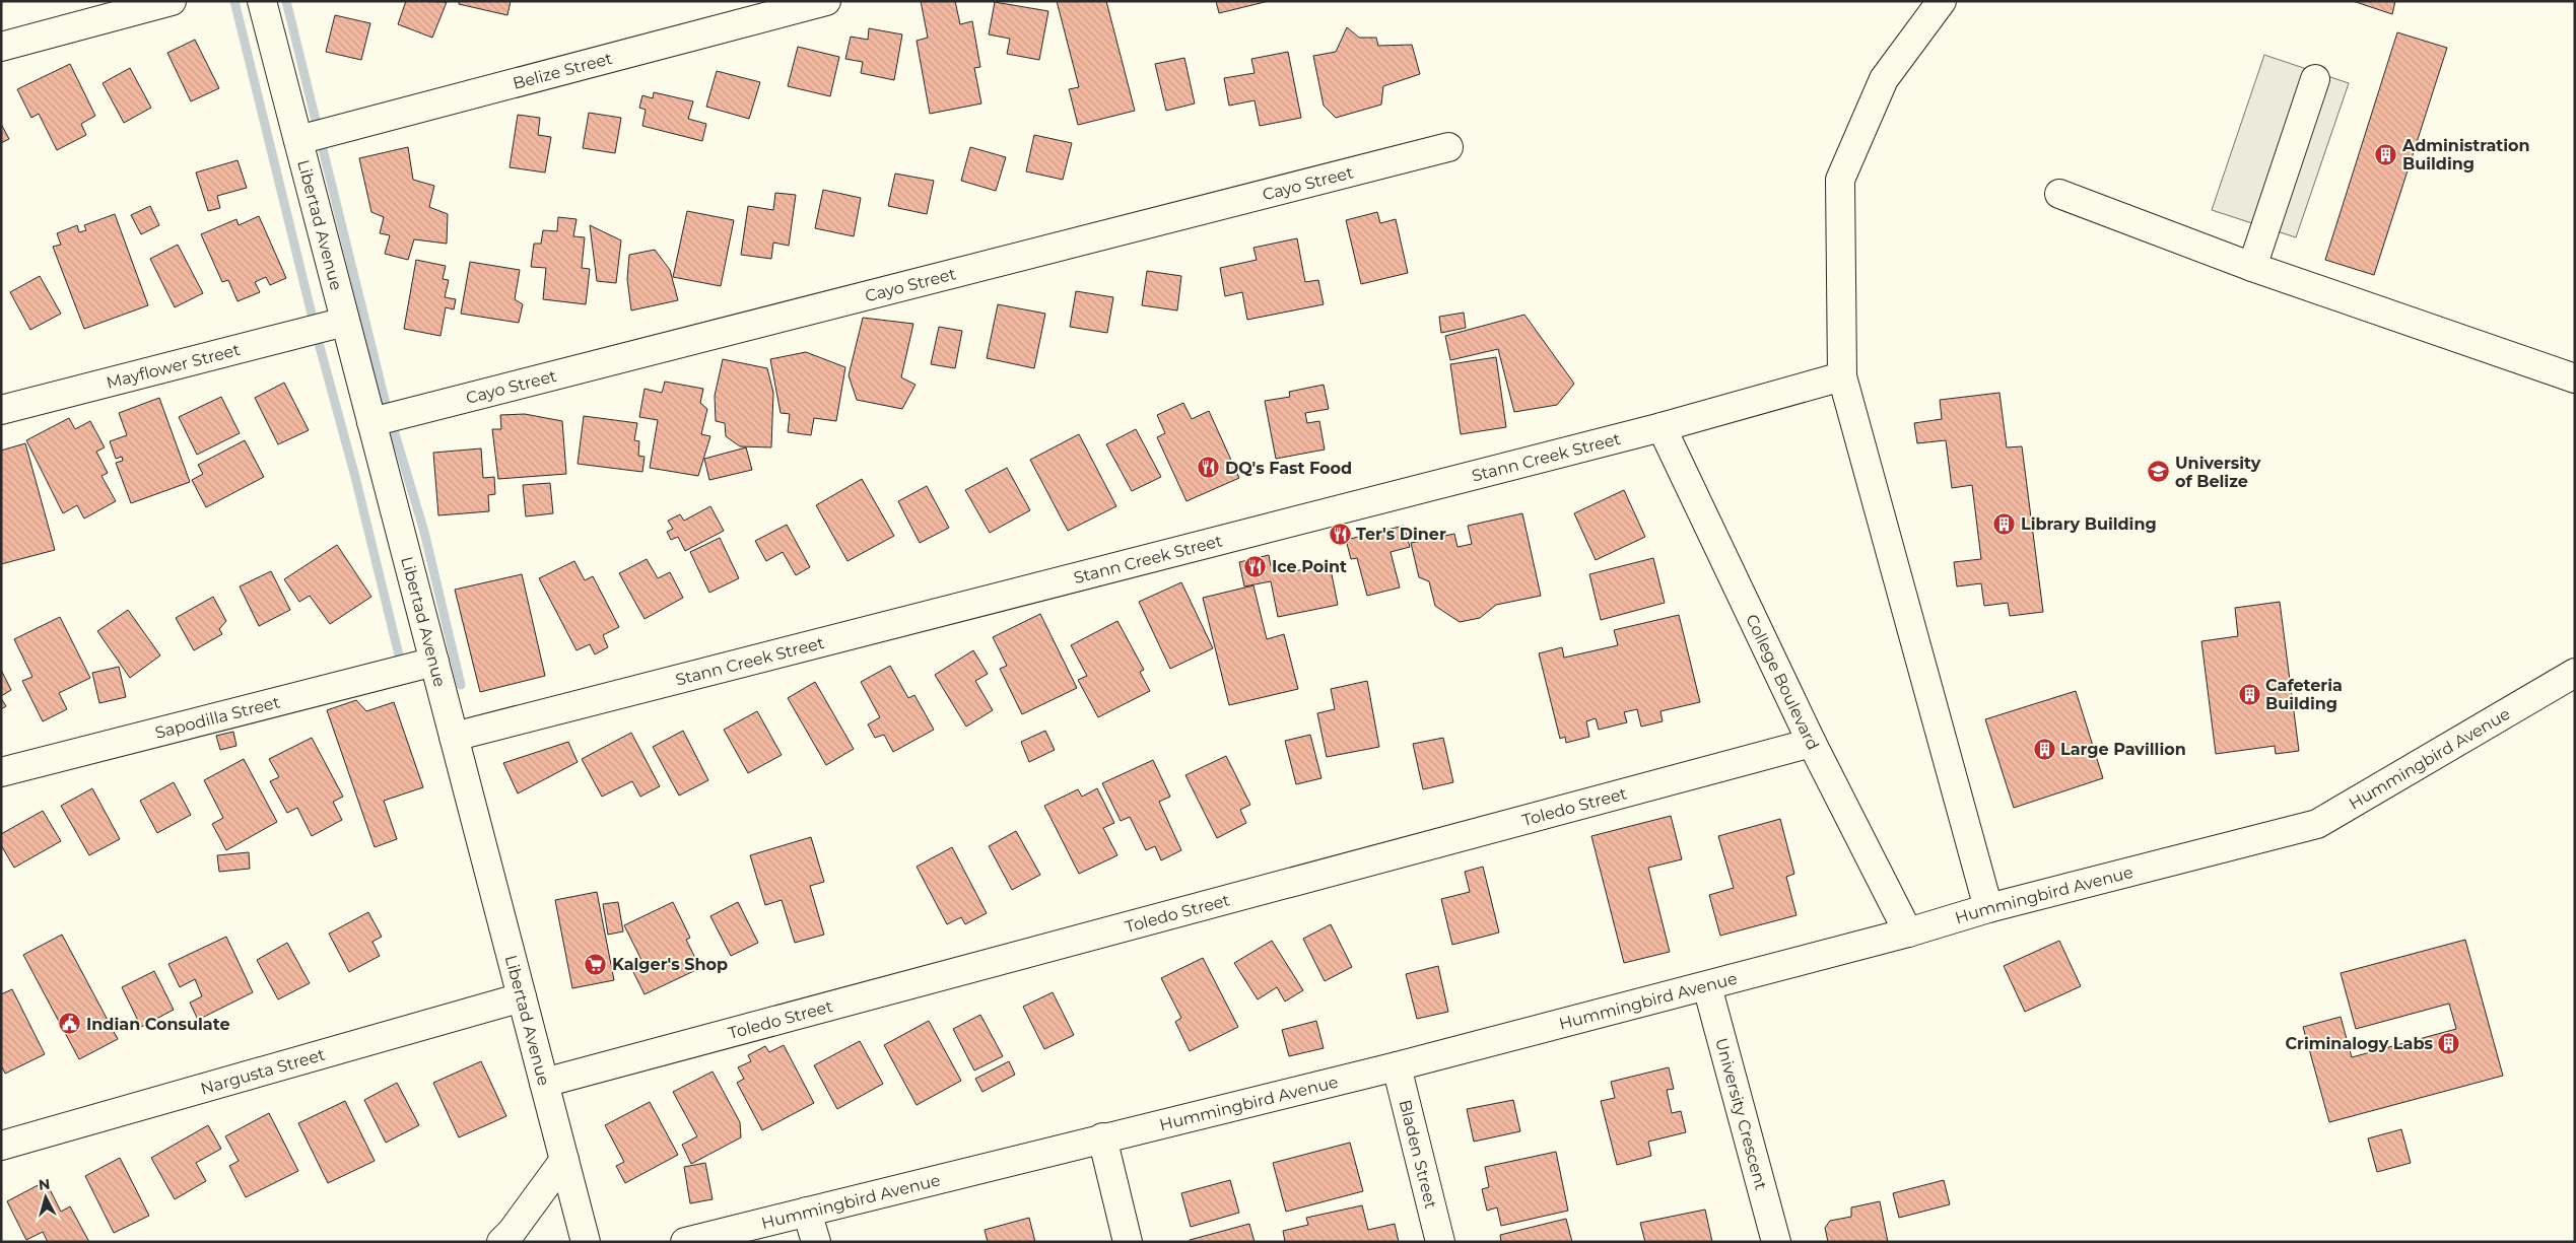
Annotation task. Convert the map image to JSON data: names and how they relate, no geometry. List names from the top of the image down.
{
  "streets": {
    "street": [
      "Belize Street",
      "Cayo Street",
      "Libertad Avenue",
      "Mayflower Street",
      "Stann Creek Street",
      "College Boulevard",
      "Sapodilla Street",
      "Hummingbird Avenue",
      "Toledo Street",
      "Nargusta Street",
      "University Crescent",
      "Bladen Street"
    ]
  },
  "crossings": [
    ["Belize Street", "Libertad Avenue"],
    ["Cayo Street", "Libertad Avenue"],
    ["Libertad Avenue", "Mayflower Street"],
    ["Libertad Avenue", "Stann Creek Street"],
    ["Libertad Avenue", "Sapodilla Street"],
    ["Libertad Avenue", "Toledo Street"],
    ["Libertad Avenue", "Nargusta Street"],
    ["Stann Creek Street", "College Boulevard"],
    ["College Boulevard", "Hummingbird Avenue"],
    ["College Boulevard", "Toledo Street"],
    ["Hummingbird Avenue", "University Crescent"],
    ["Hummingbird Avenue", "Bladen Street"]
  ],
  "places": {
    "building": [
      "Administration Building",
      "Library Building",
      "Cafeteria Building",
      "Large Pavillion",
      "Criminalogy Labs"
    ],
    "restaurant": ["DQ's Fast Food", "Ter's Diner", "Ice Point"],
    "school or university": ["University of Belize"],
    "supermarket": ["Kalger's Shop"],
    "public building": ["Indian Consulate"]
  },
  "north": "top"
}
